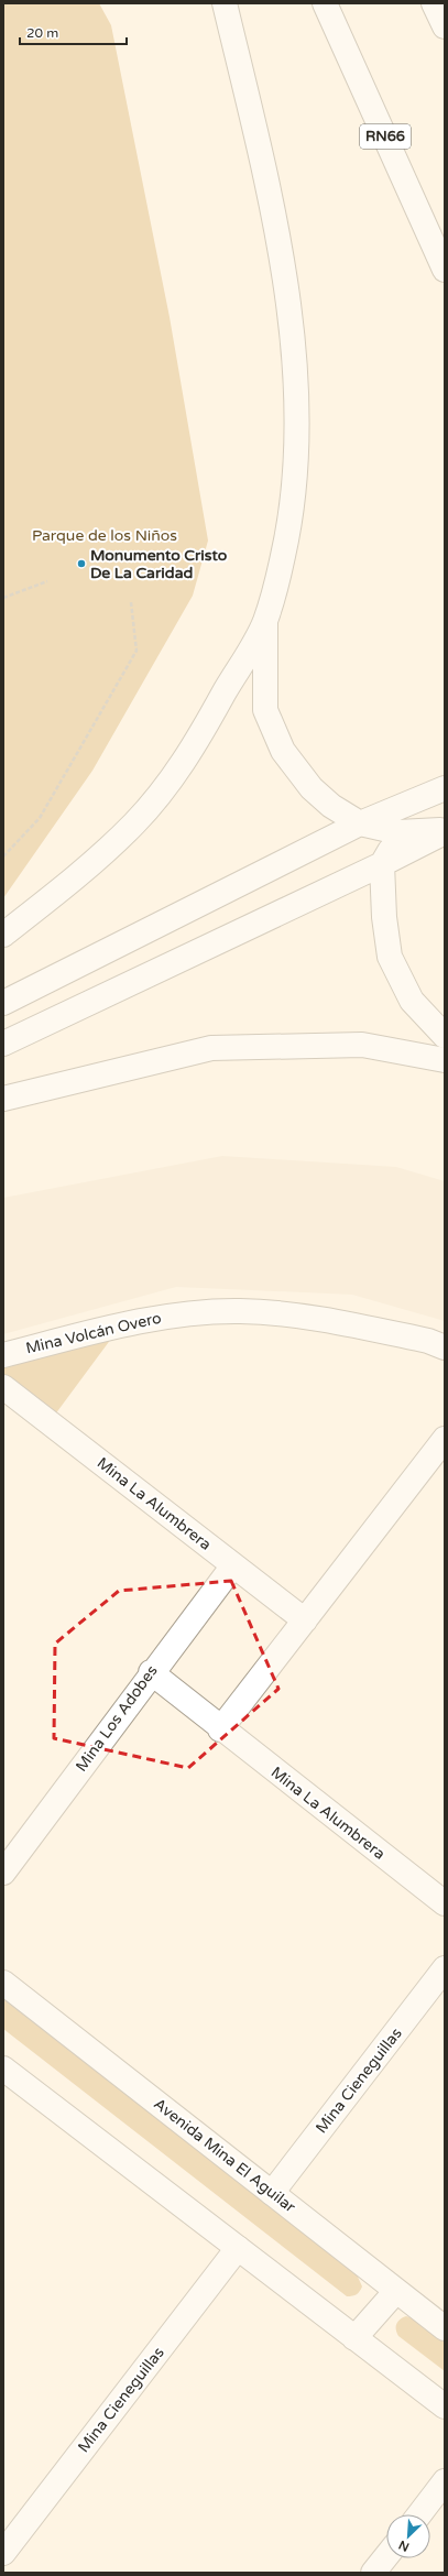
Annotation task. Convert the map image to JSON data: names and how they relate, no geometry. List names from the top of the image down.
{
  "streets": {
    "main road": [
      "RN66",
      "Mina Volcán Overo",
      "Mina La Alumbrera",
      "Mina Los Adobes",
      "Mina Cieneguillas",
      "Avenida Mina El Aguilar"
    ]
  },
  "crossings": [
    ["Mina La Alumbrera", "Mina Los Adobes"],
    ["Mina Cieneguillas", "Avenida Mina El Aguilar"]
  ],
  "parks": ["Parque de los Niños"],
  "places": ["Monumento Cristo De La Caridad"],
  "scale_bar": "20 m",
  "north": "bottom left"
}
